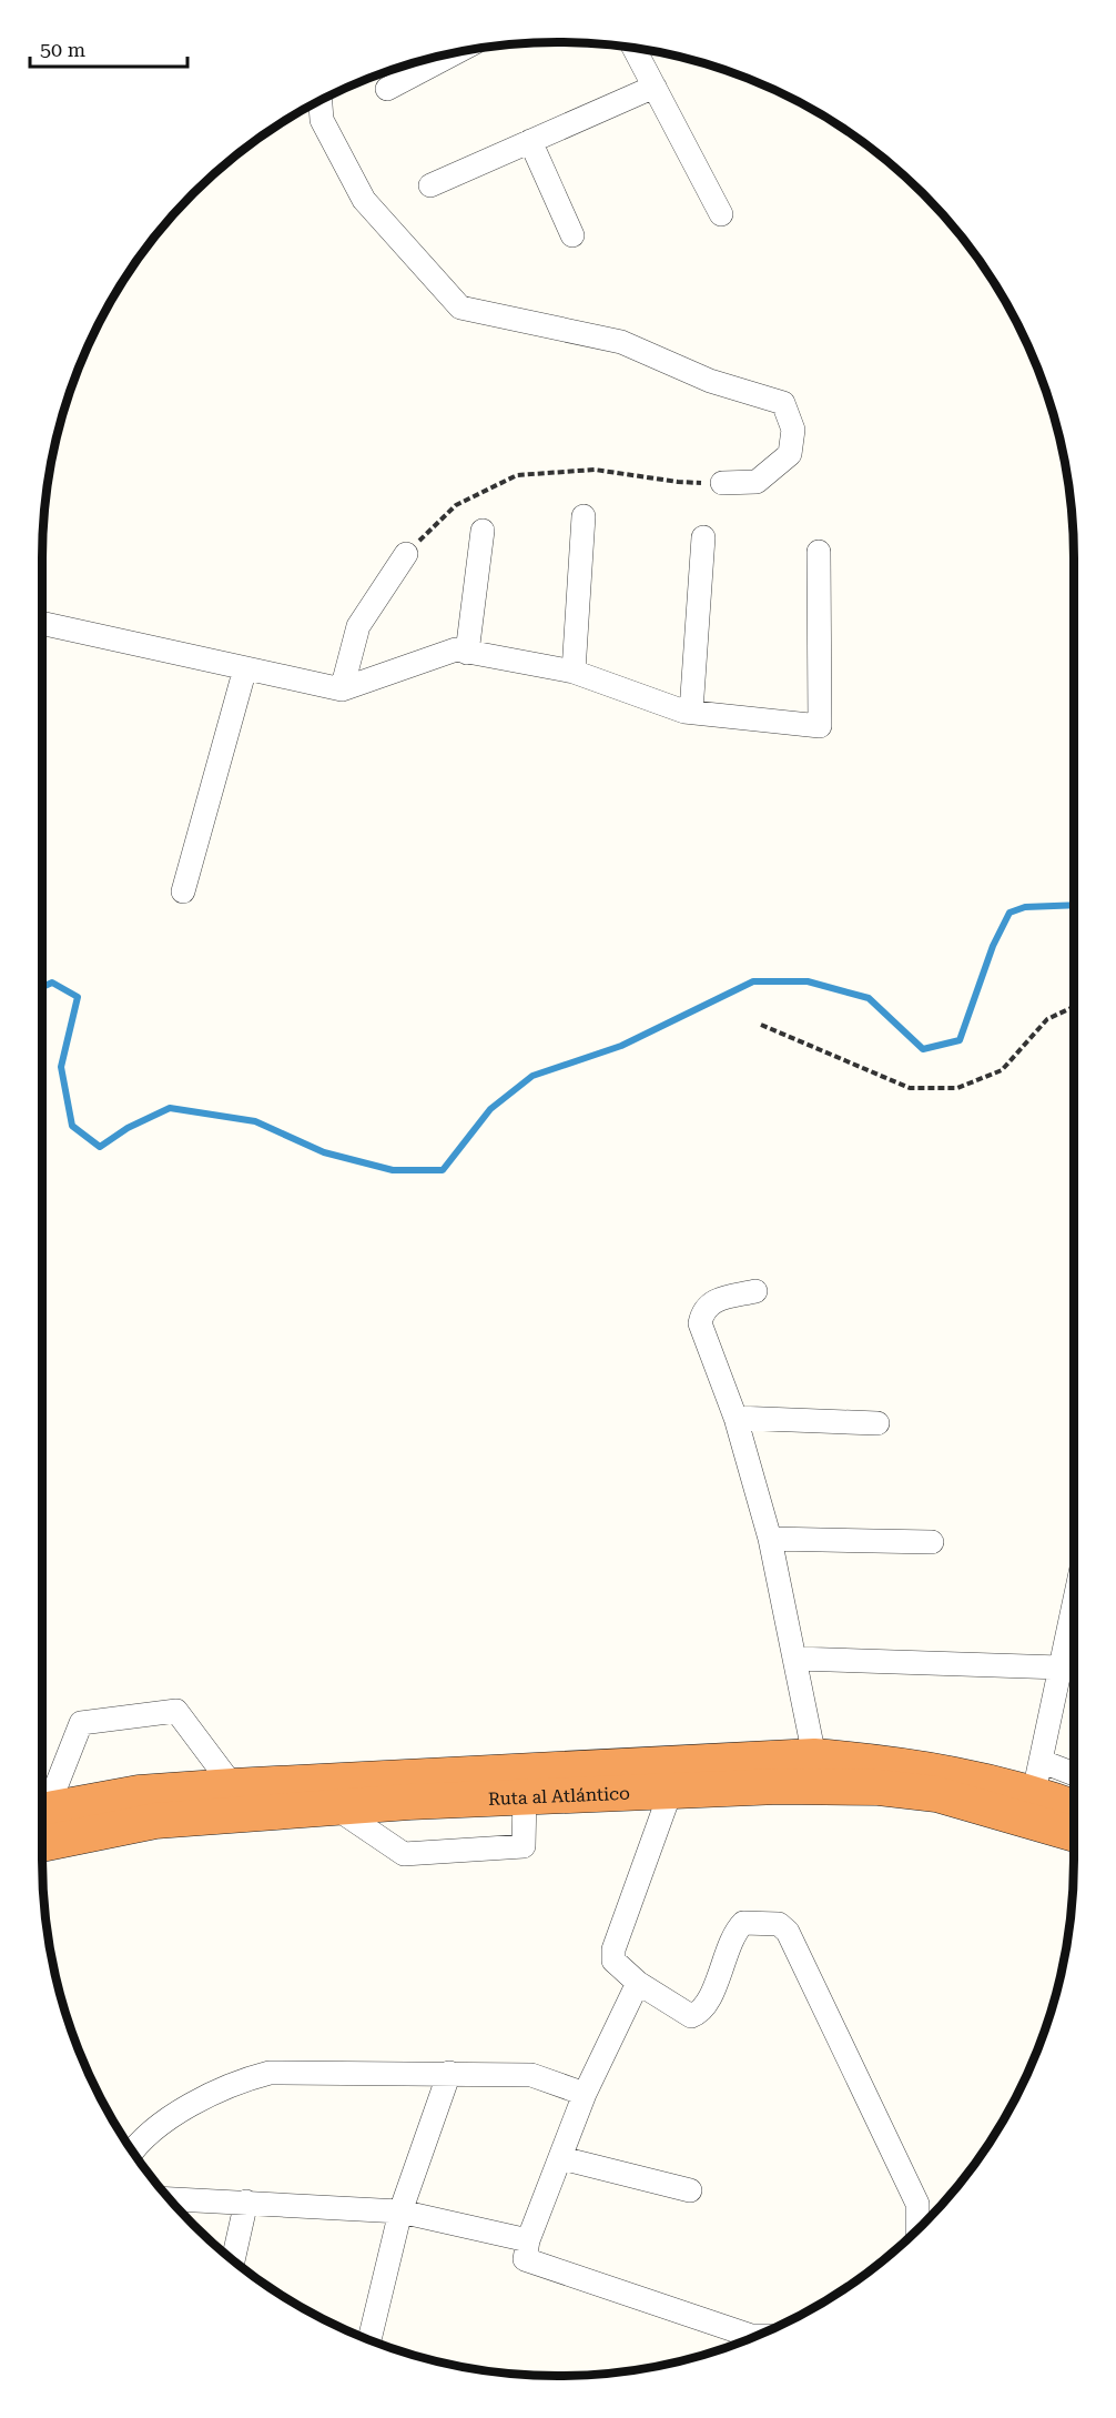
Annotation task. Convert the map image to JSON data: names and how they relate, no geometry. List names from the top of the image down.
{
  "streets": {
    "highway": ["Ruta al Atlántico"]
  },
  "scale_bar": "50 m"
}
